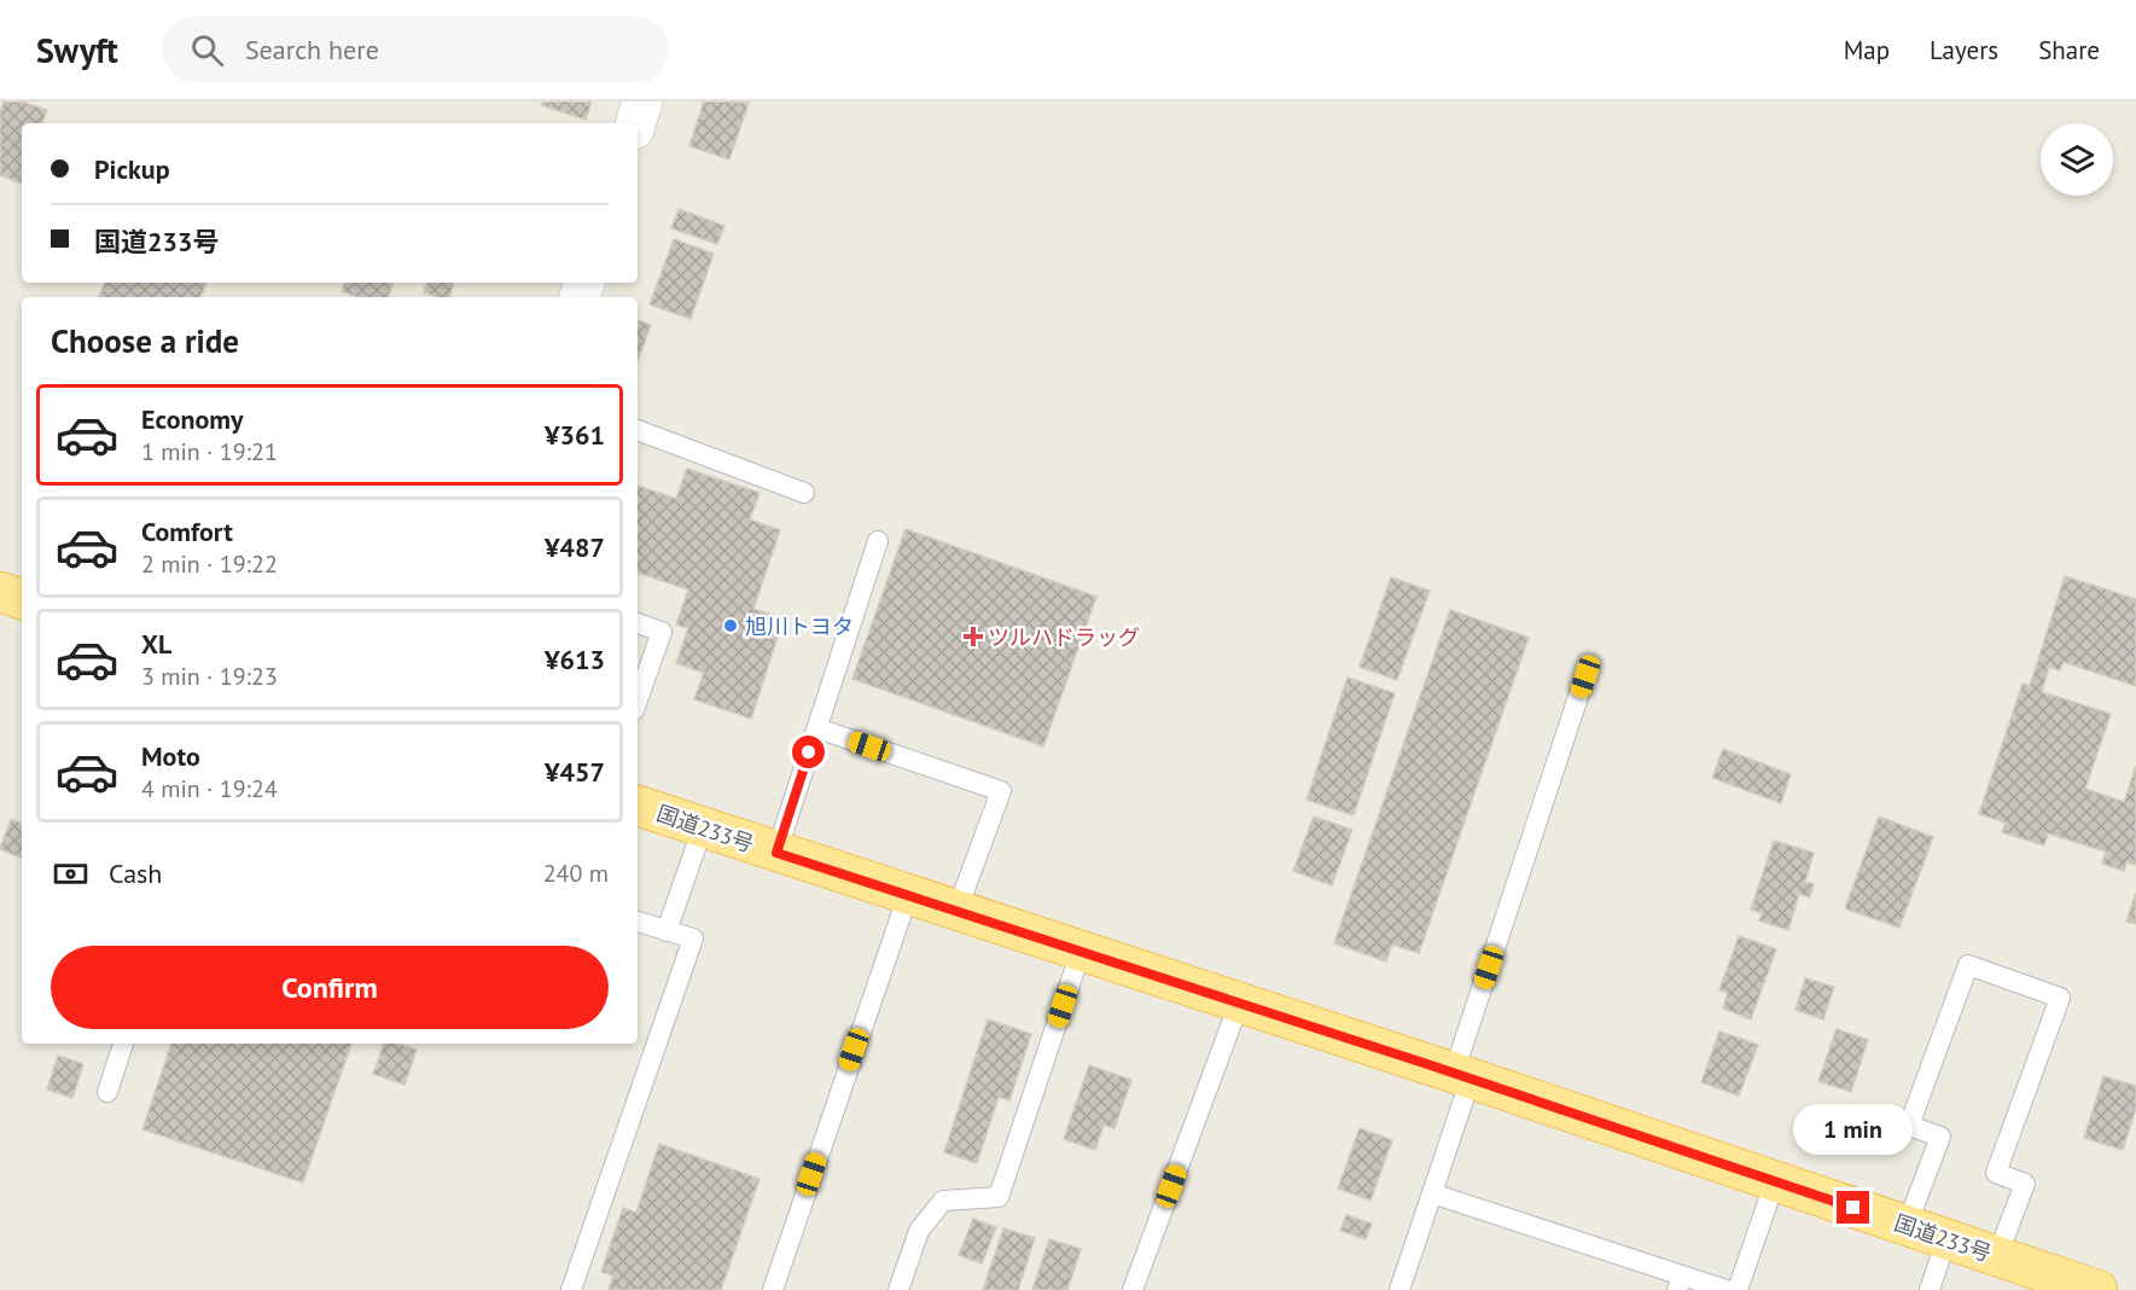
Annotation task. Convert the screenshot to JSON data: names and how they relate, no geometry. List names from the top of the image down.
{
  "streets": {
    "highway": ["国道233号"]
  },
  "places": {
    "other": ["旭川トヨタ"],
    "health": ["ツルハドラッグ"]
  },
  "page": {
    "header": "Swyft",
    "search": "Search here",
    "nav": ["Map", "Layers", "Share"],
    "banner": ["Pickup", "国道233号"],
    "heading": "Choose a ride",
    "list": [
      {
        "name": "Economy",
        "note": "1 min · 19:21",
        "value": "¥361"
      },
      {
        "name": "Comfort",
        "note": "2 min · 19:22",
        "value": "¥487"
      },
      {
        "name": "XL",
        "note": "3 min · 19:23",
        "value": "¥613"
      },
      {
        "name": "Moto",
        "note": "4 min · 19:24",
        "value": "¥457"
      }
    ],
    "pay": ["Cash", "240 m"],
    "buttons": "Confirm",
    "bubble": "1 min"
  }
}
